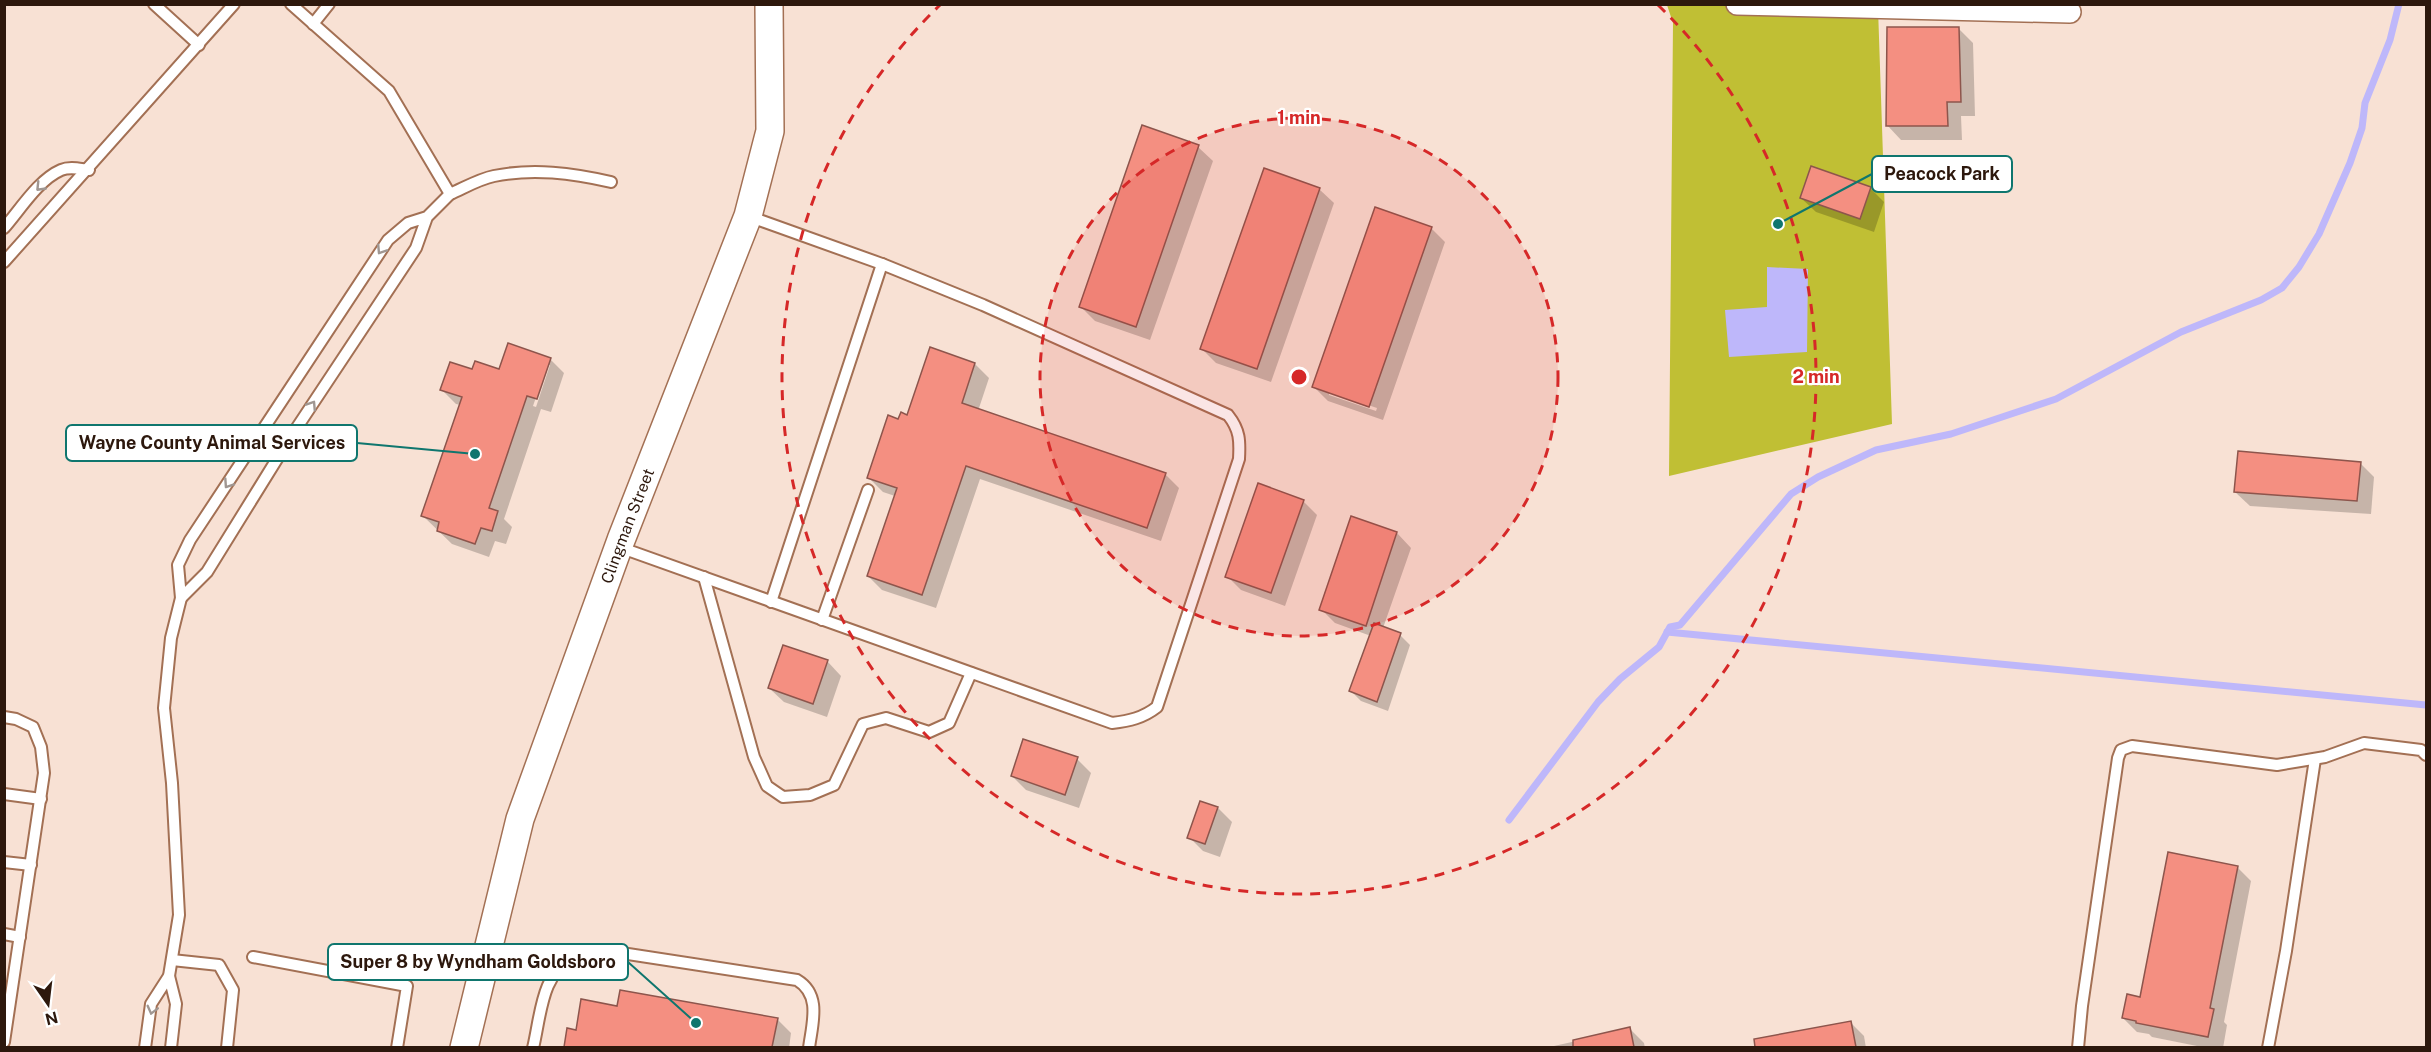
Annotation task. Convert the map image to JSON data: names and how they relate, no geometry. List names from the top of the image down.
{
  "streets": {
    "street": ["Clingman Street"]
  },
  "places": ["Peacock Park", "Wayne County Animal Services", "Super 8 by Wyndham Goldsboro"],
  "north": "bottom",
  "rings": ["1 min", "2 min"]
}
